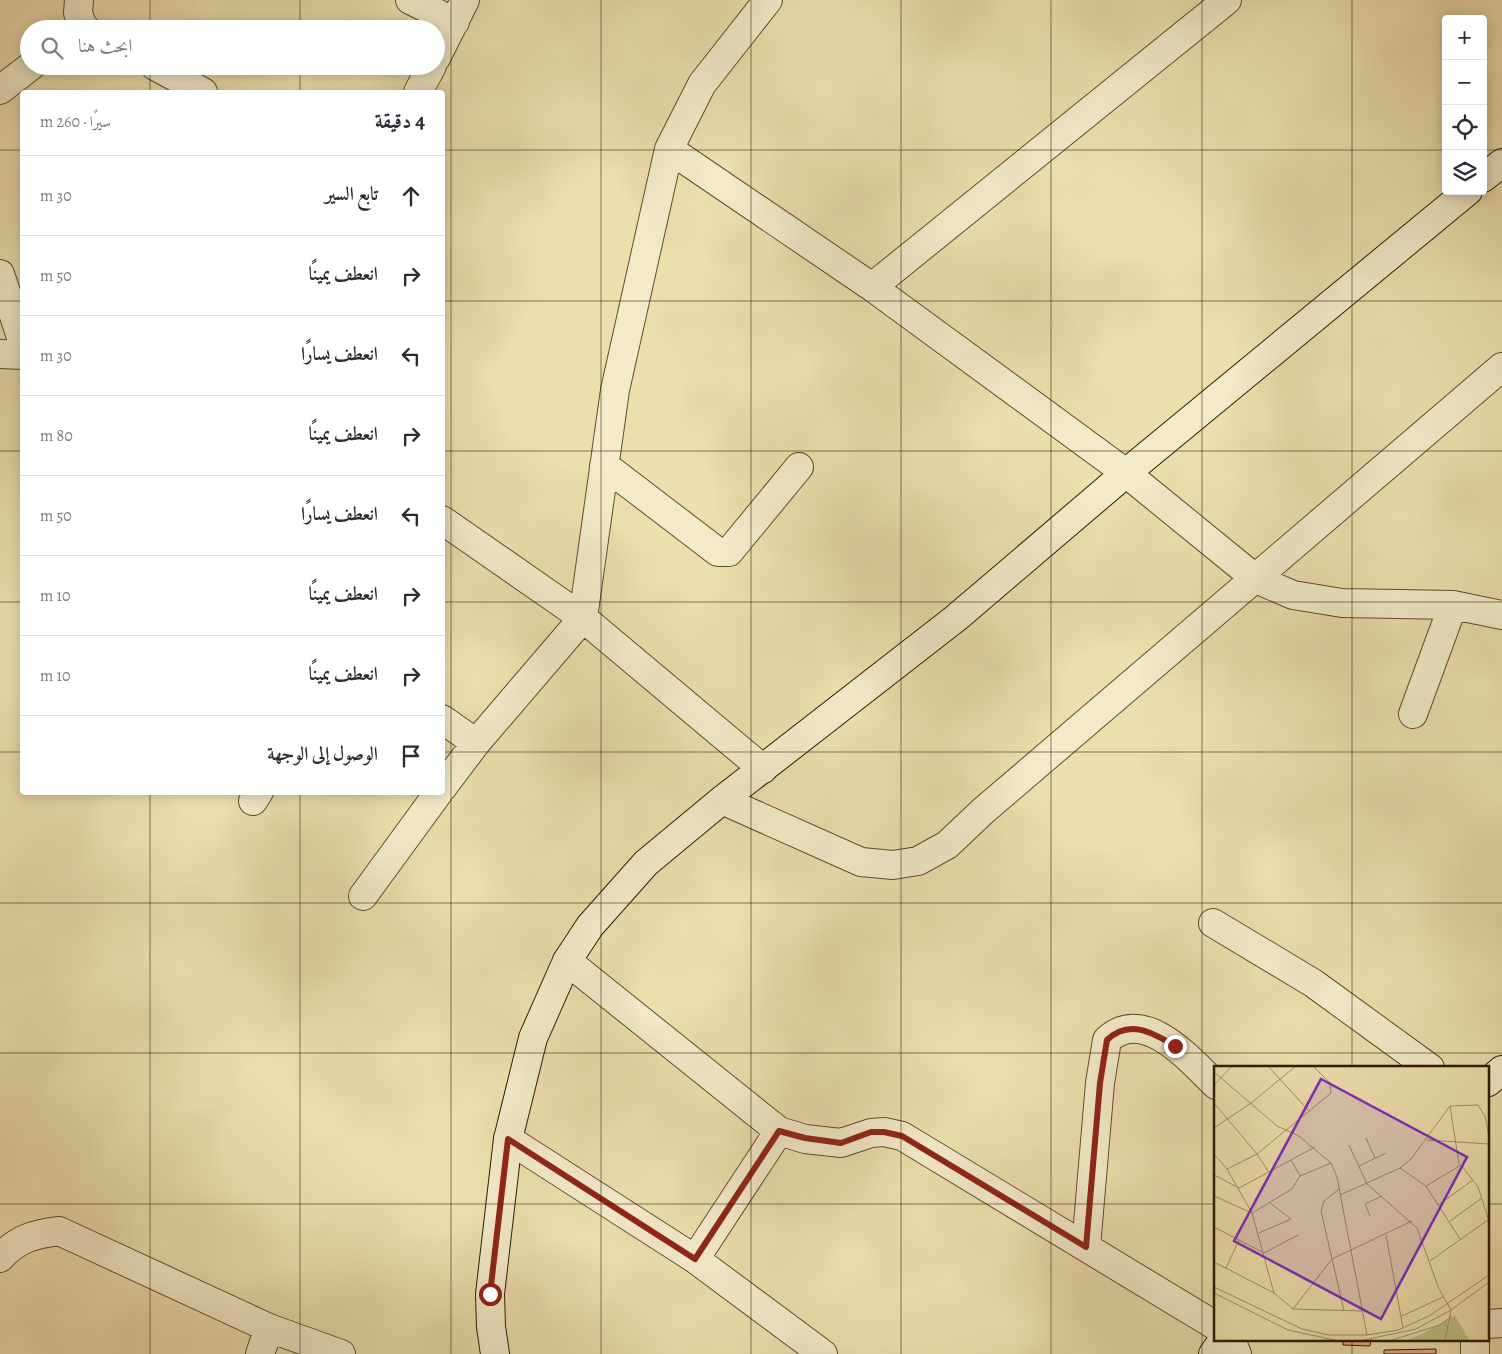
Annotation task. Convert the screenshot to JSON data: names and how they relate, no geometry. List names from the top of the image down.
{
  "page": {
    "map_buttons": ["+", "−"],
    "search": "ابحث هنا",
    "heading": ["4 دقيقة", "سيرًا · 260 m"],
    "list": [
      ["تابع السير", "30 m"],
      ["انعطف يمينًا", "50 m"],
      ["انعطف يسارًا", "30 m"],
      ["انعطف يمينًا", "80 m"],
      ["انعطف يسارًا", "50 m"],
      ["انعطف يمينًا", "10 m"],
      ["انعطف يمينًا", "10 m"],
      "الوصول إلى الوجهة"
    ]
  }
}
